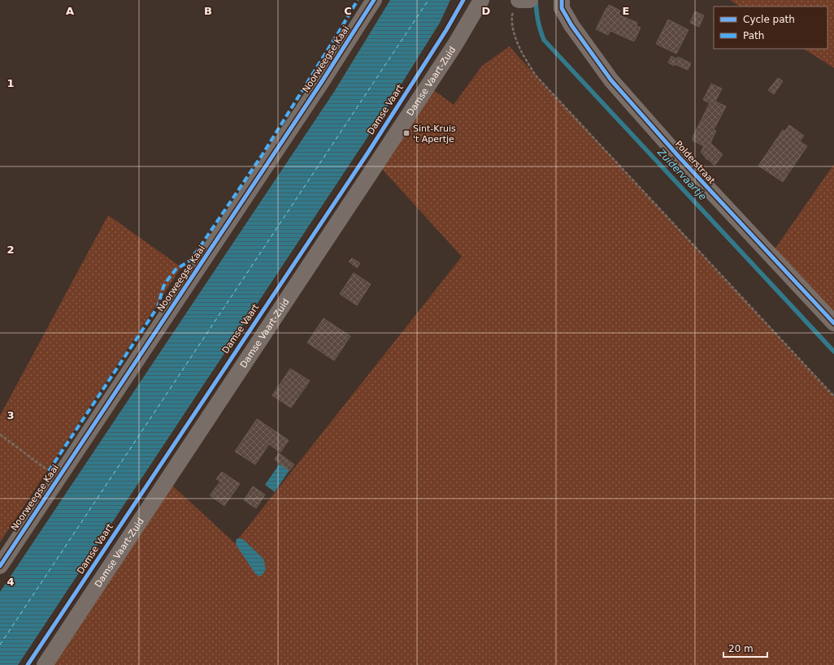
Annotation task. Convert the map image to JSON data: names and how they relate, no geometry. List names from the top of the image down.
{
  "streets": {
    "street": ["Noorweegse Kaai", "Damse Vaart-Zuid", "Polderstraat"],
    "cycle path": ["Damse Vaart"]
  },
  "water": ["Zuidervaartje"],
  "places": {
    "transit": ["Sint-Kruis 't Apertje"]
  },
  "legend": ["Cycle path", "Path"],
  "scale_bar": "20 m",
  "grid": {
    "columns": [
      "A",
      "B",
      "C",
      "D",
      "E"
    ],
    "rows": [
      "1",
      "2",
      "3",
      "4"
    ]
  }
}
